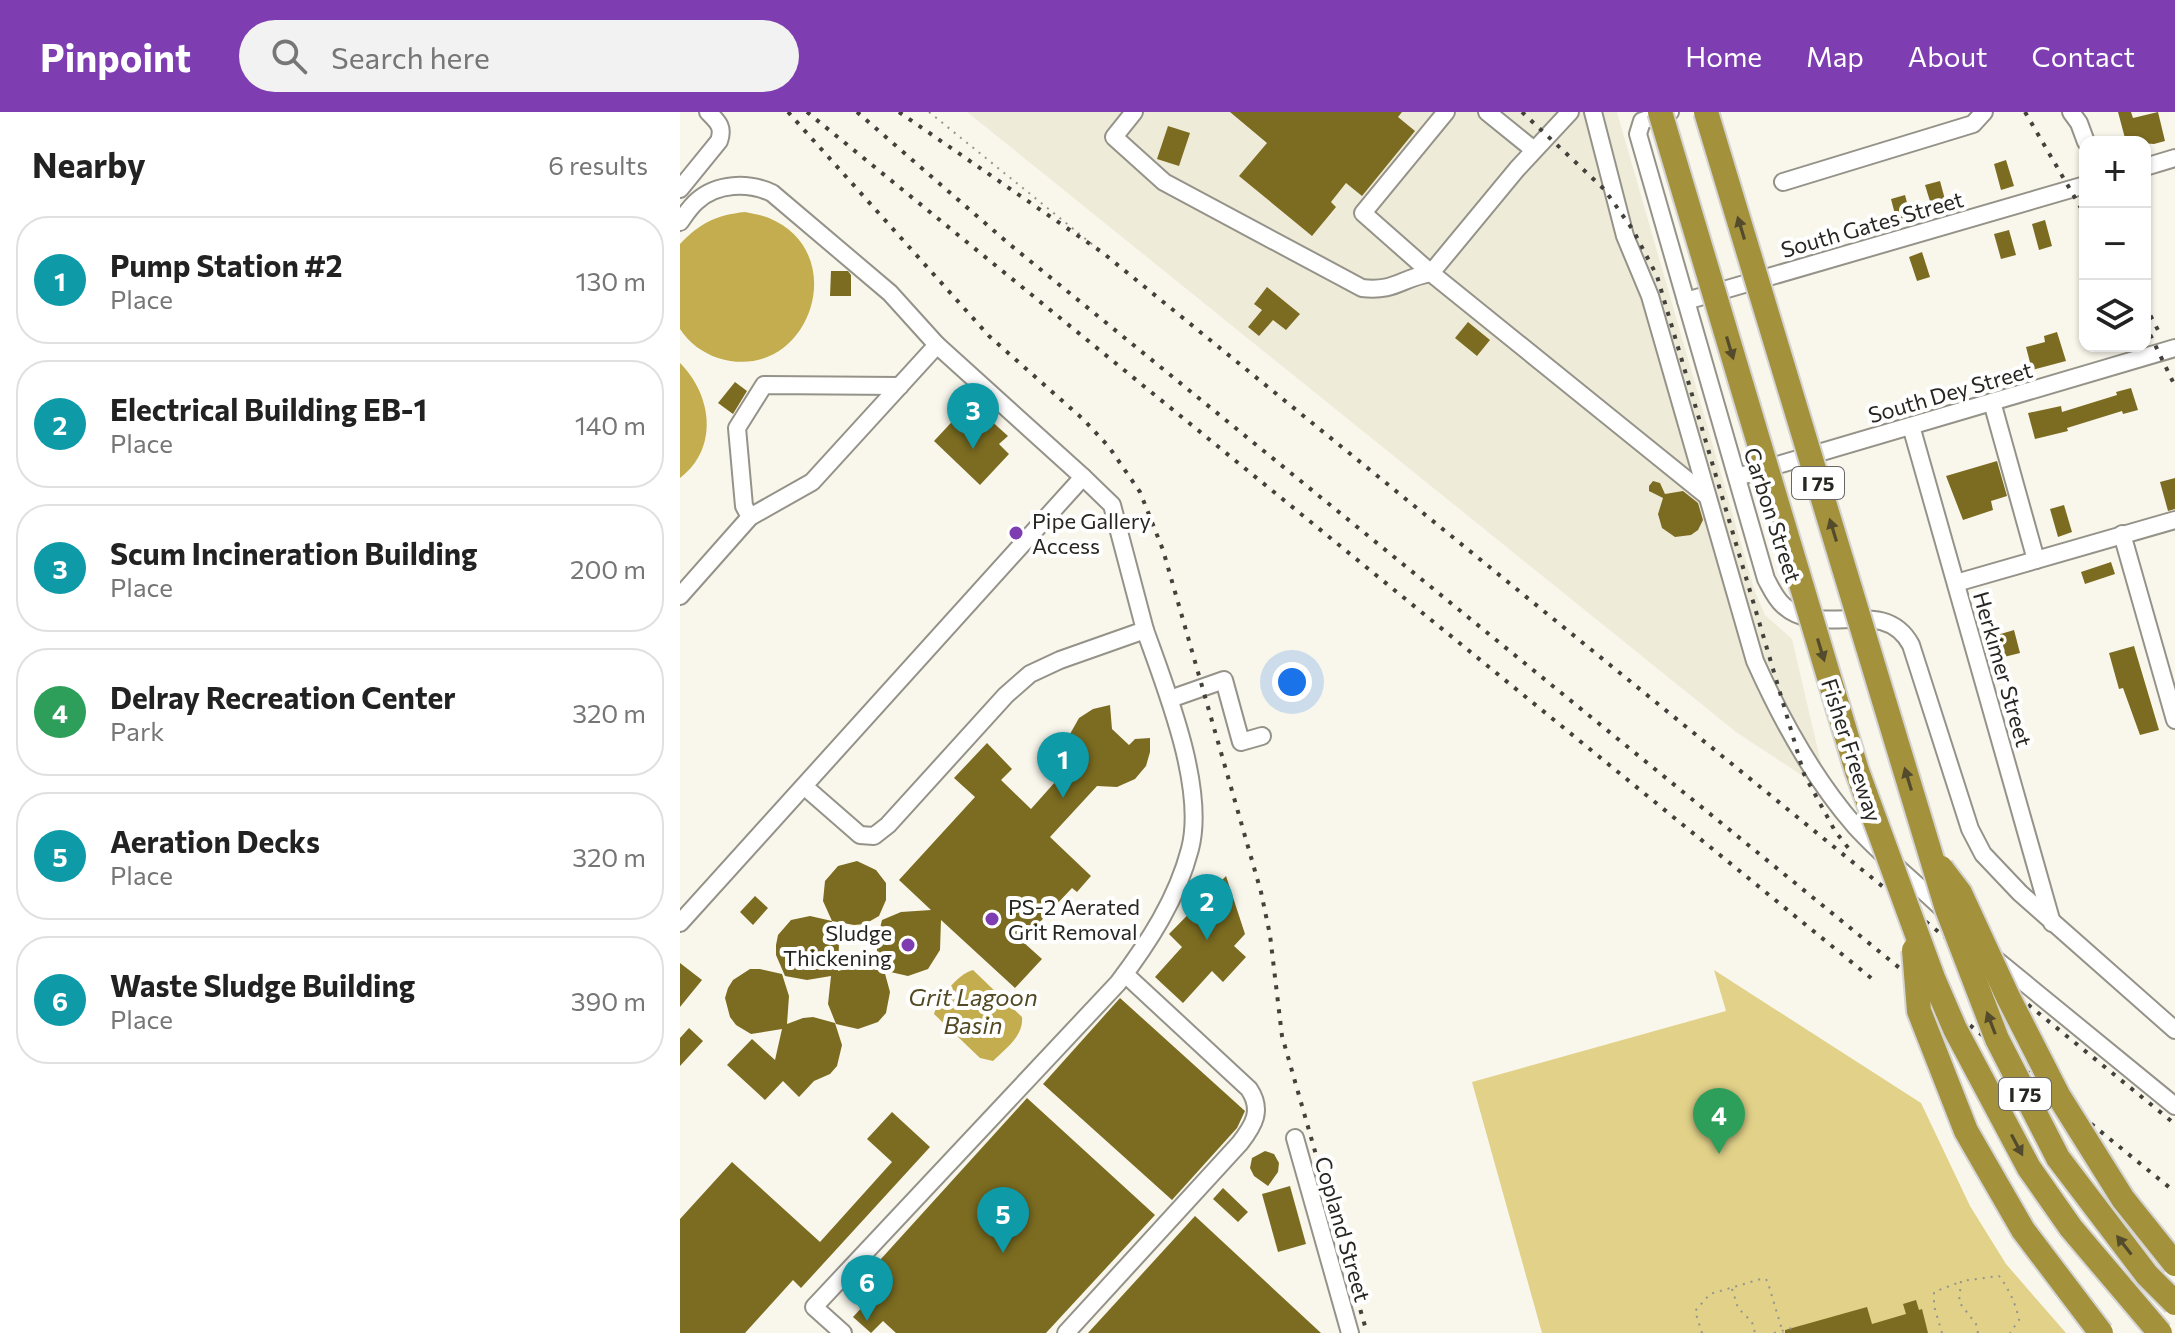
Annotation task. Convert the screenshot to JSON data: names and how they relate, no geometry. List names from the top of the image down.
{
  "streets": {
    "highway": ["I 75", "Fisher Freeway"],
    "street": [
      "South Gates Street",
      "South Dey Street",
      "Carbon Street",
      "Herkimer Street",
      "Copland Street"
    ]
  },
  "crossings": [
    ["South Gates Street", "Carbon Street"],
    ["South Dey Street", "Carbon Street"],
    ["South Dey Street", "Herkimer Street"],
    ["Carbon Street", "Herkimer Street"],
    ["Carbon Street", "Fisher Freeway"]
  ],
  "water": ["Grit Lagoon Basin"],
  "places": ["Pipe Gallery Access", "PS-2 Aerated Grit Removal", "Sludge Thickening"],
  "page": {
    "header": "Pinpoint",
    "search": "Search here",
    "nav": [
      "Home",
      "Map",
      "About",
      "Contact"
    ],
    "heading": ["Nearby", "6 results"],
    "map_buttons": ["+", "−"],
    "list": [
      {
        "mark": "1",
        "name": "Pump Station #2",
        "note": "Place",
        "value": "130 m"
      },
      {
        "mark": "2",
        "name": "Electrical Building EB-1",
        "note": "Place",
        "value": "140 m"
      },
      {
        "mark": "3",
        "name": "Scum Incineration Building",
        "note": "Place",
        "value": "200 m"
      },
      {
        "mark": "4",
        "name": "Delray Recreation Center",
        "note": "Park",
        "value": "320 m"
      },
      {
        "mark": "5",
        "name": "Aeration Decks",
        "note": "Place",
        "value": "320 m"
      },
      {
        "mark": "6",
        "name": "Waste Sludge Building",
        "note": "Place",
        "value": "390 m"
      }
    ],
    "pins": [
      "3",
      "1",
      "2",
      "4",
      "5",
      "6"
    ]
  }
}
